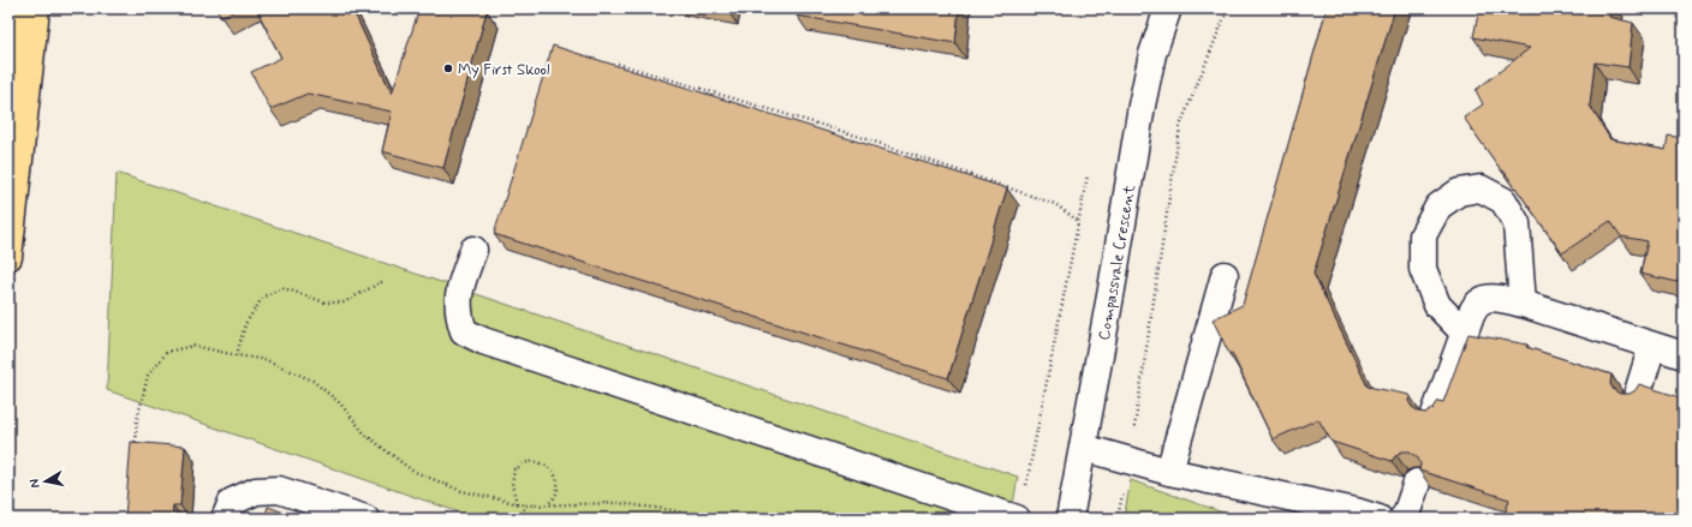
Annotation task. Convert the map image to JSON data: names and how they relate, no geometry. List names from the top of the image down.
{
  "streets": {
    "street": ["Compassvale Crescent"]
  },
  "places": ["My First Skool"],
  "north": "left"
}
